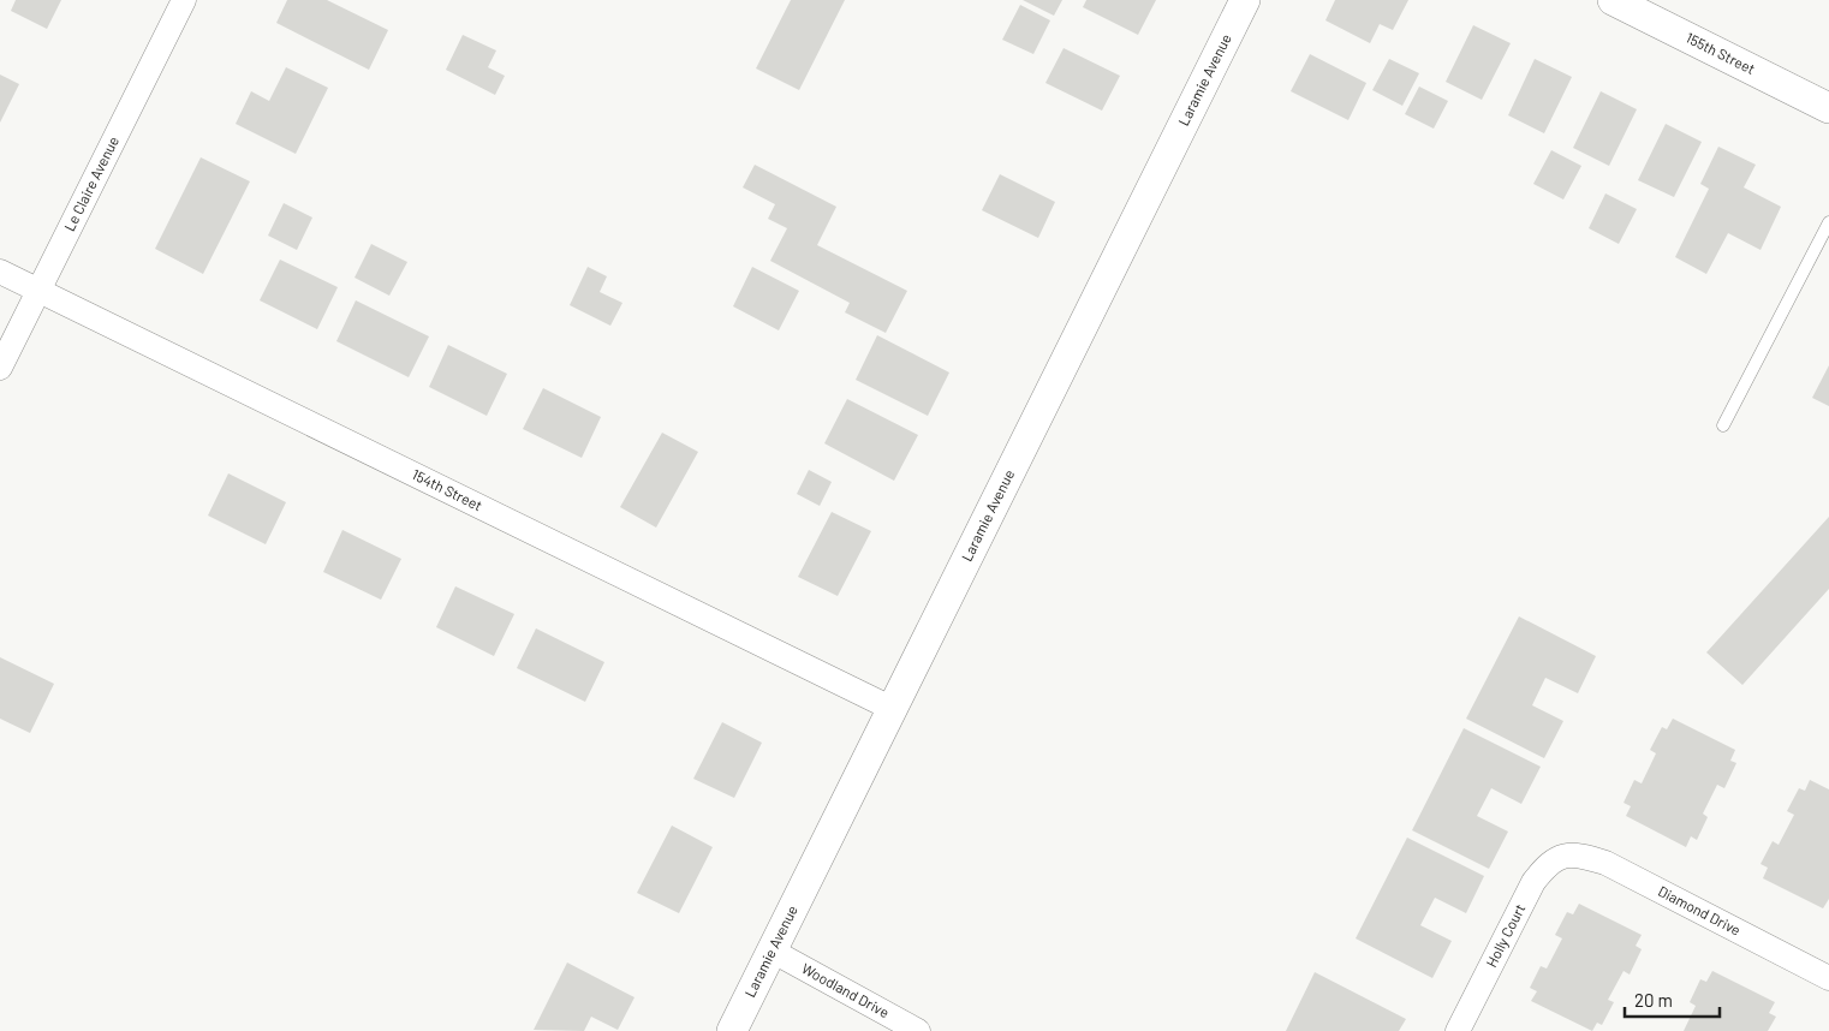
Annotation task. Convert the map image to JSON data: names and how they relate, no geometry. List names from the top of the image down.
{
  "streets": {
    "street": [
      "155th Street",
      "Laramie Avenue",
      "Le Claire Avenue",
      "154th Street",
      "Diamond Drive",
      "Holly Court",
      "Woodland Drive"
    ]
  },
  "crossings": [
    ["Laramie Avenue", "154th Street"],
    ["Laramie Avenue", "Woodland Drive"],
    ["Le Claire Avenue", "154th Street"],
    ["Diamond Drive", "Holly Court"]
  ],
  "scale_bar": "20 m"
}
